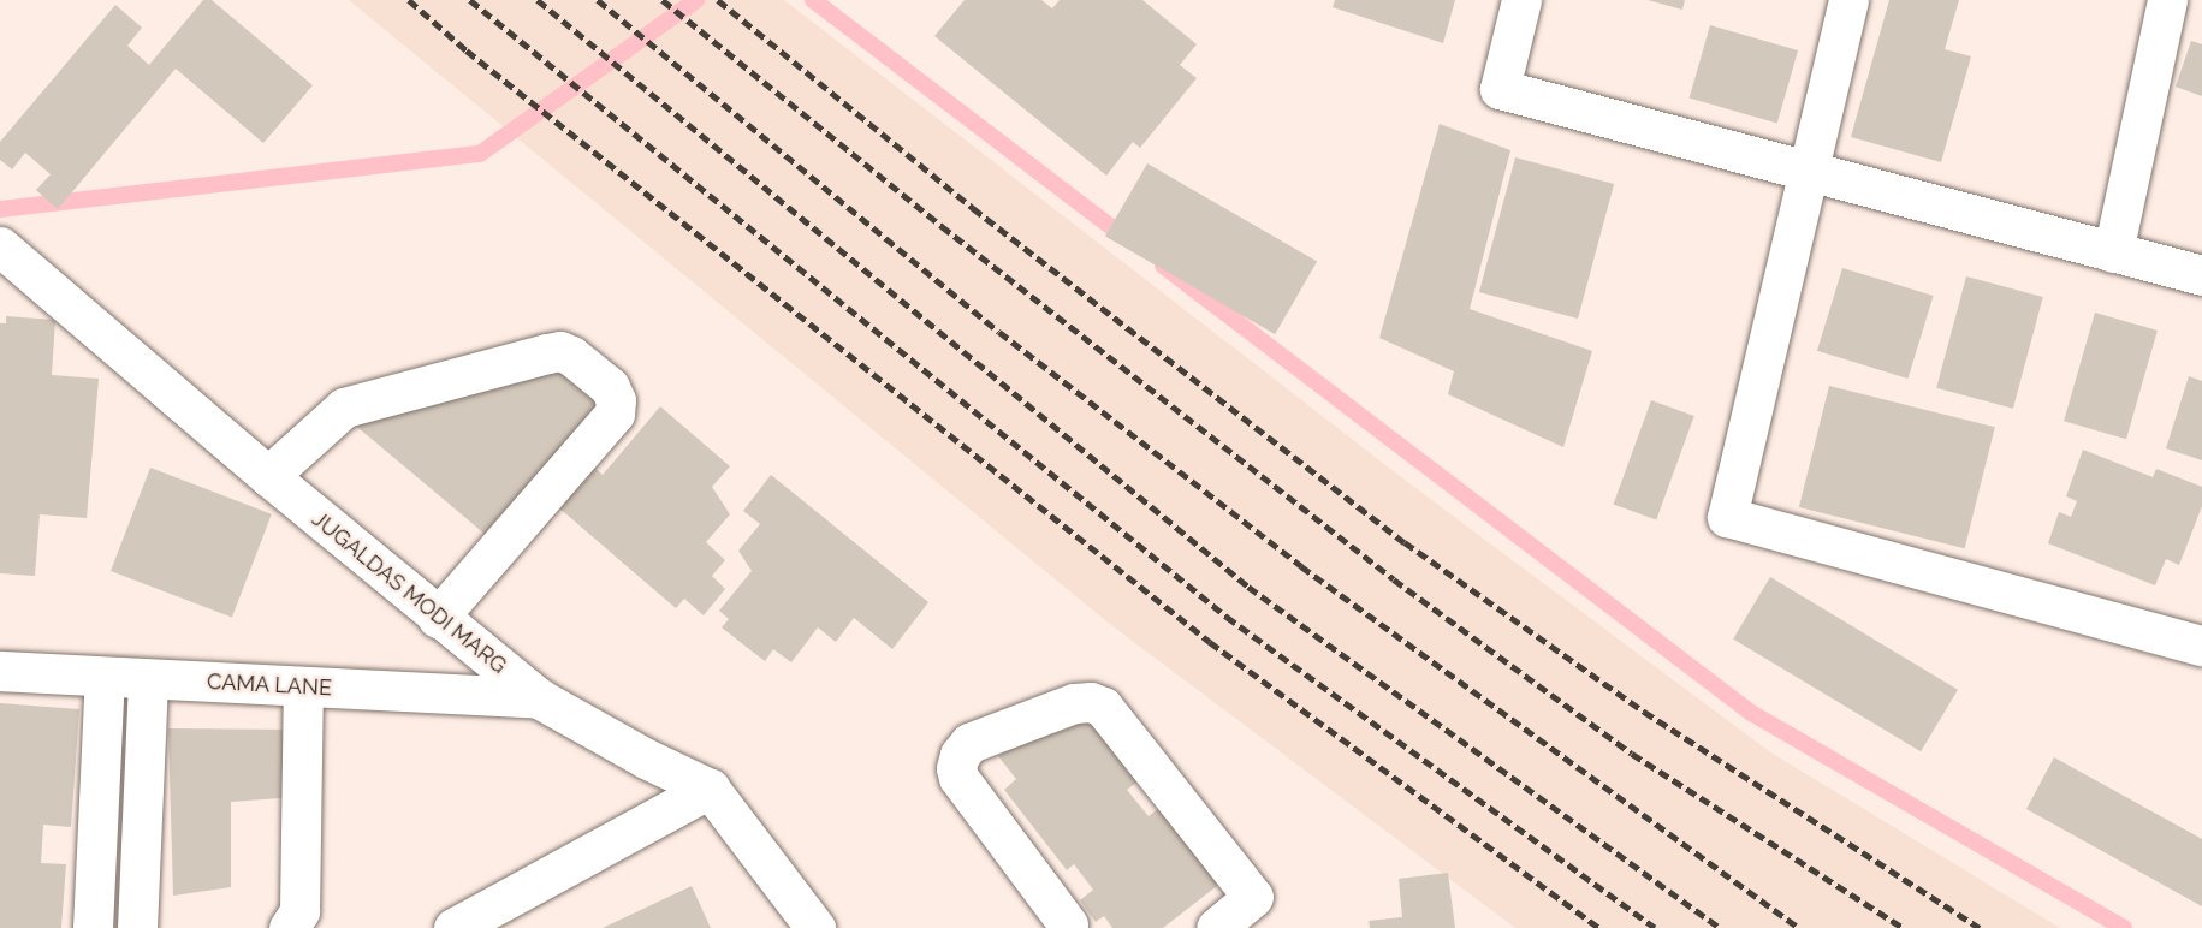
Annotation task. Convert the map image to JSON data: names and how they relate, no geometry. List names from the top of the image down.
{
  "streets": {
    "street": ["JUGALDAS MODI MARG", "CAMA LANE"]
  },
  "crossings": [
    ["JUGALDAS MODI MARG", "CAMA LANE"]
  ]
}
